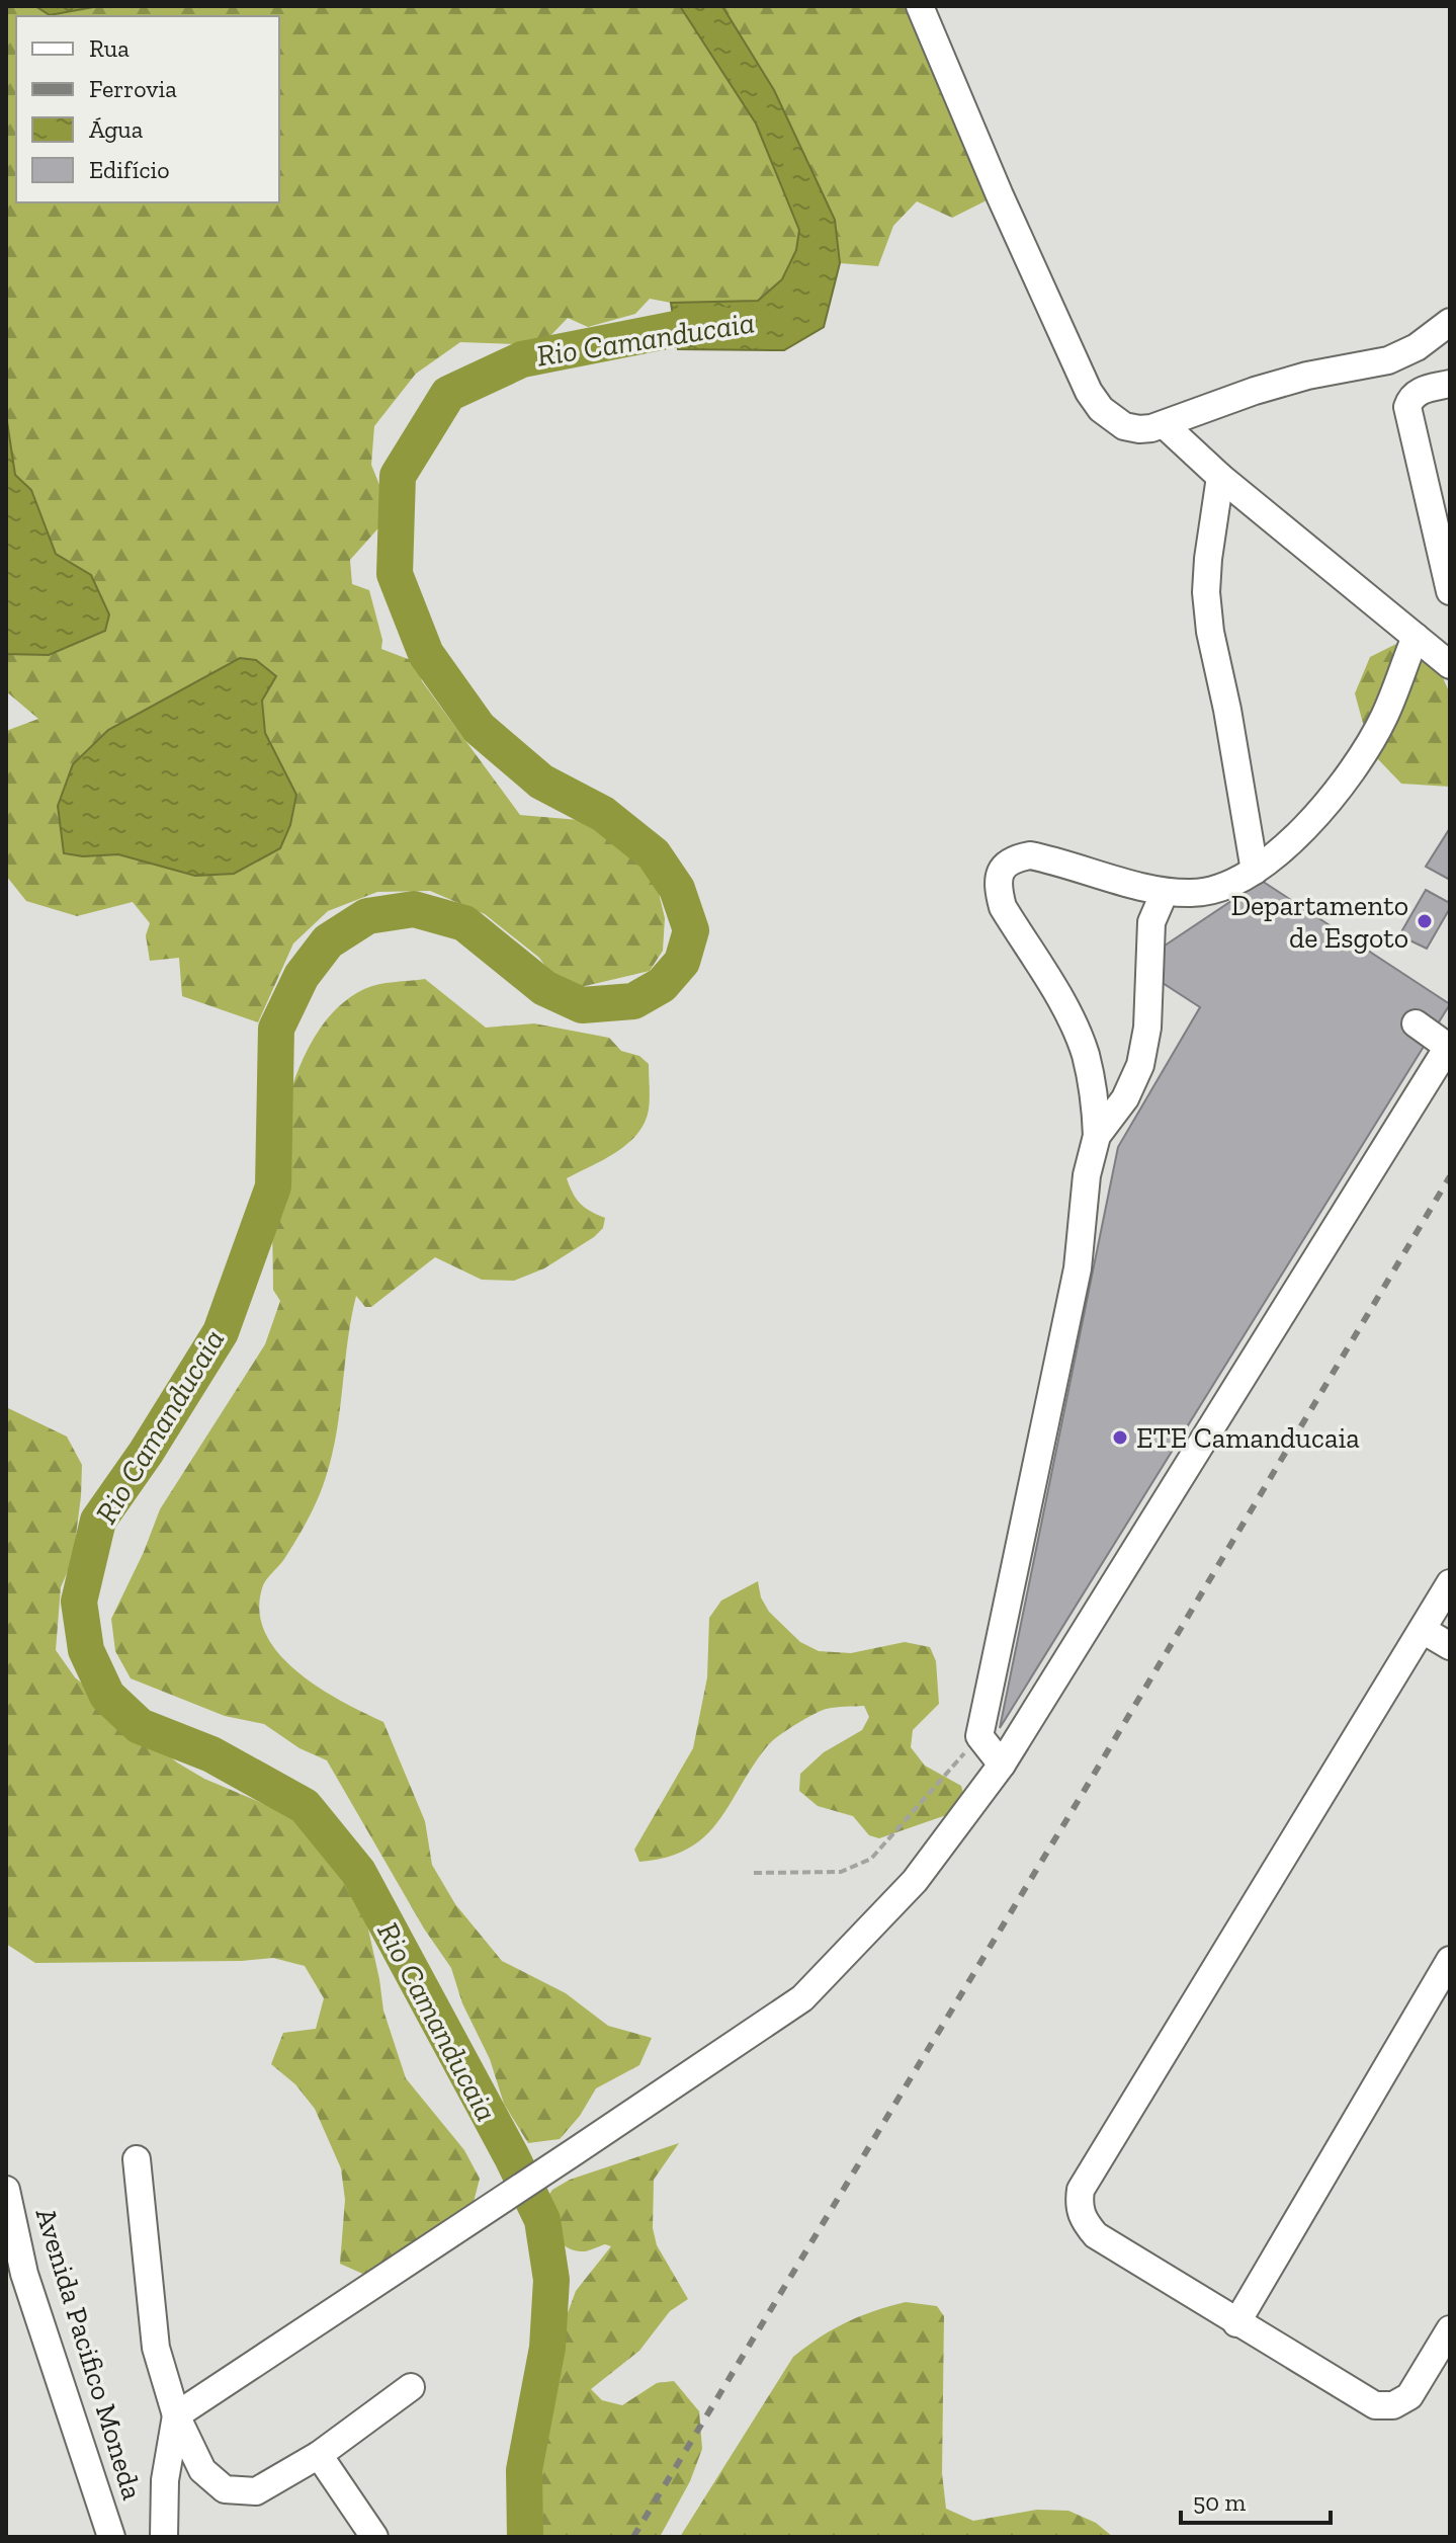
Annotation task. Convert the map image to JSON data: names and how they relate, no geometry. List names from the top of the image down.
{
  "streets": {
    "street": ["Avenida Pacifico Moneda"]
  },
  "water": ["Rio Camanducaia"],
  "places": ["Departamento de Esgoto", "ETE Camanducaia"],
  "legend": [
    "Rua",
    "Ferrovia",
    "Água",
    "Edifício"
  ],
  "scale_bar": "50 m"
}
